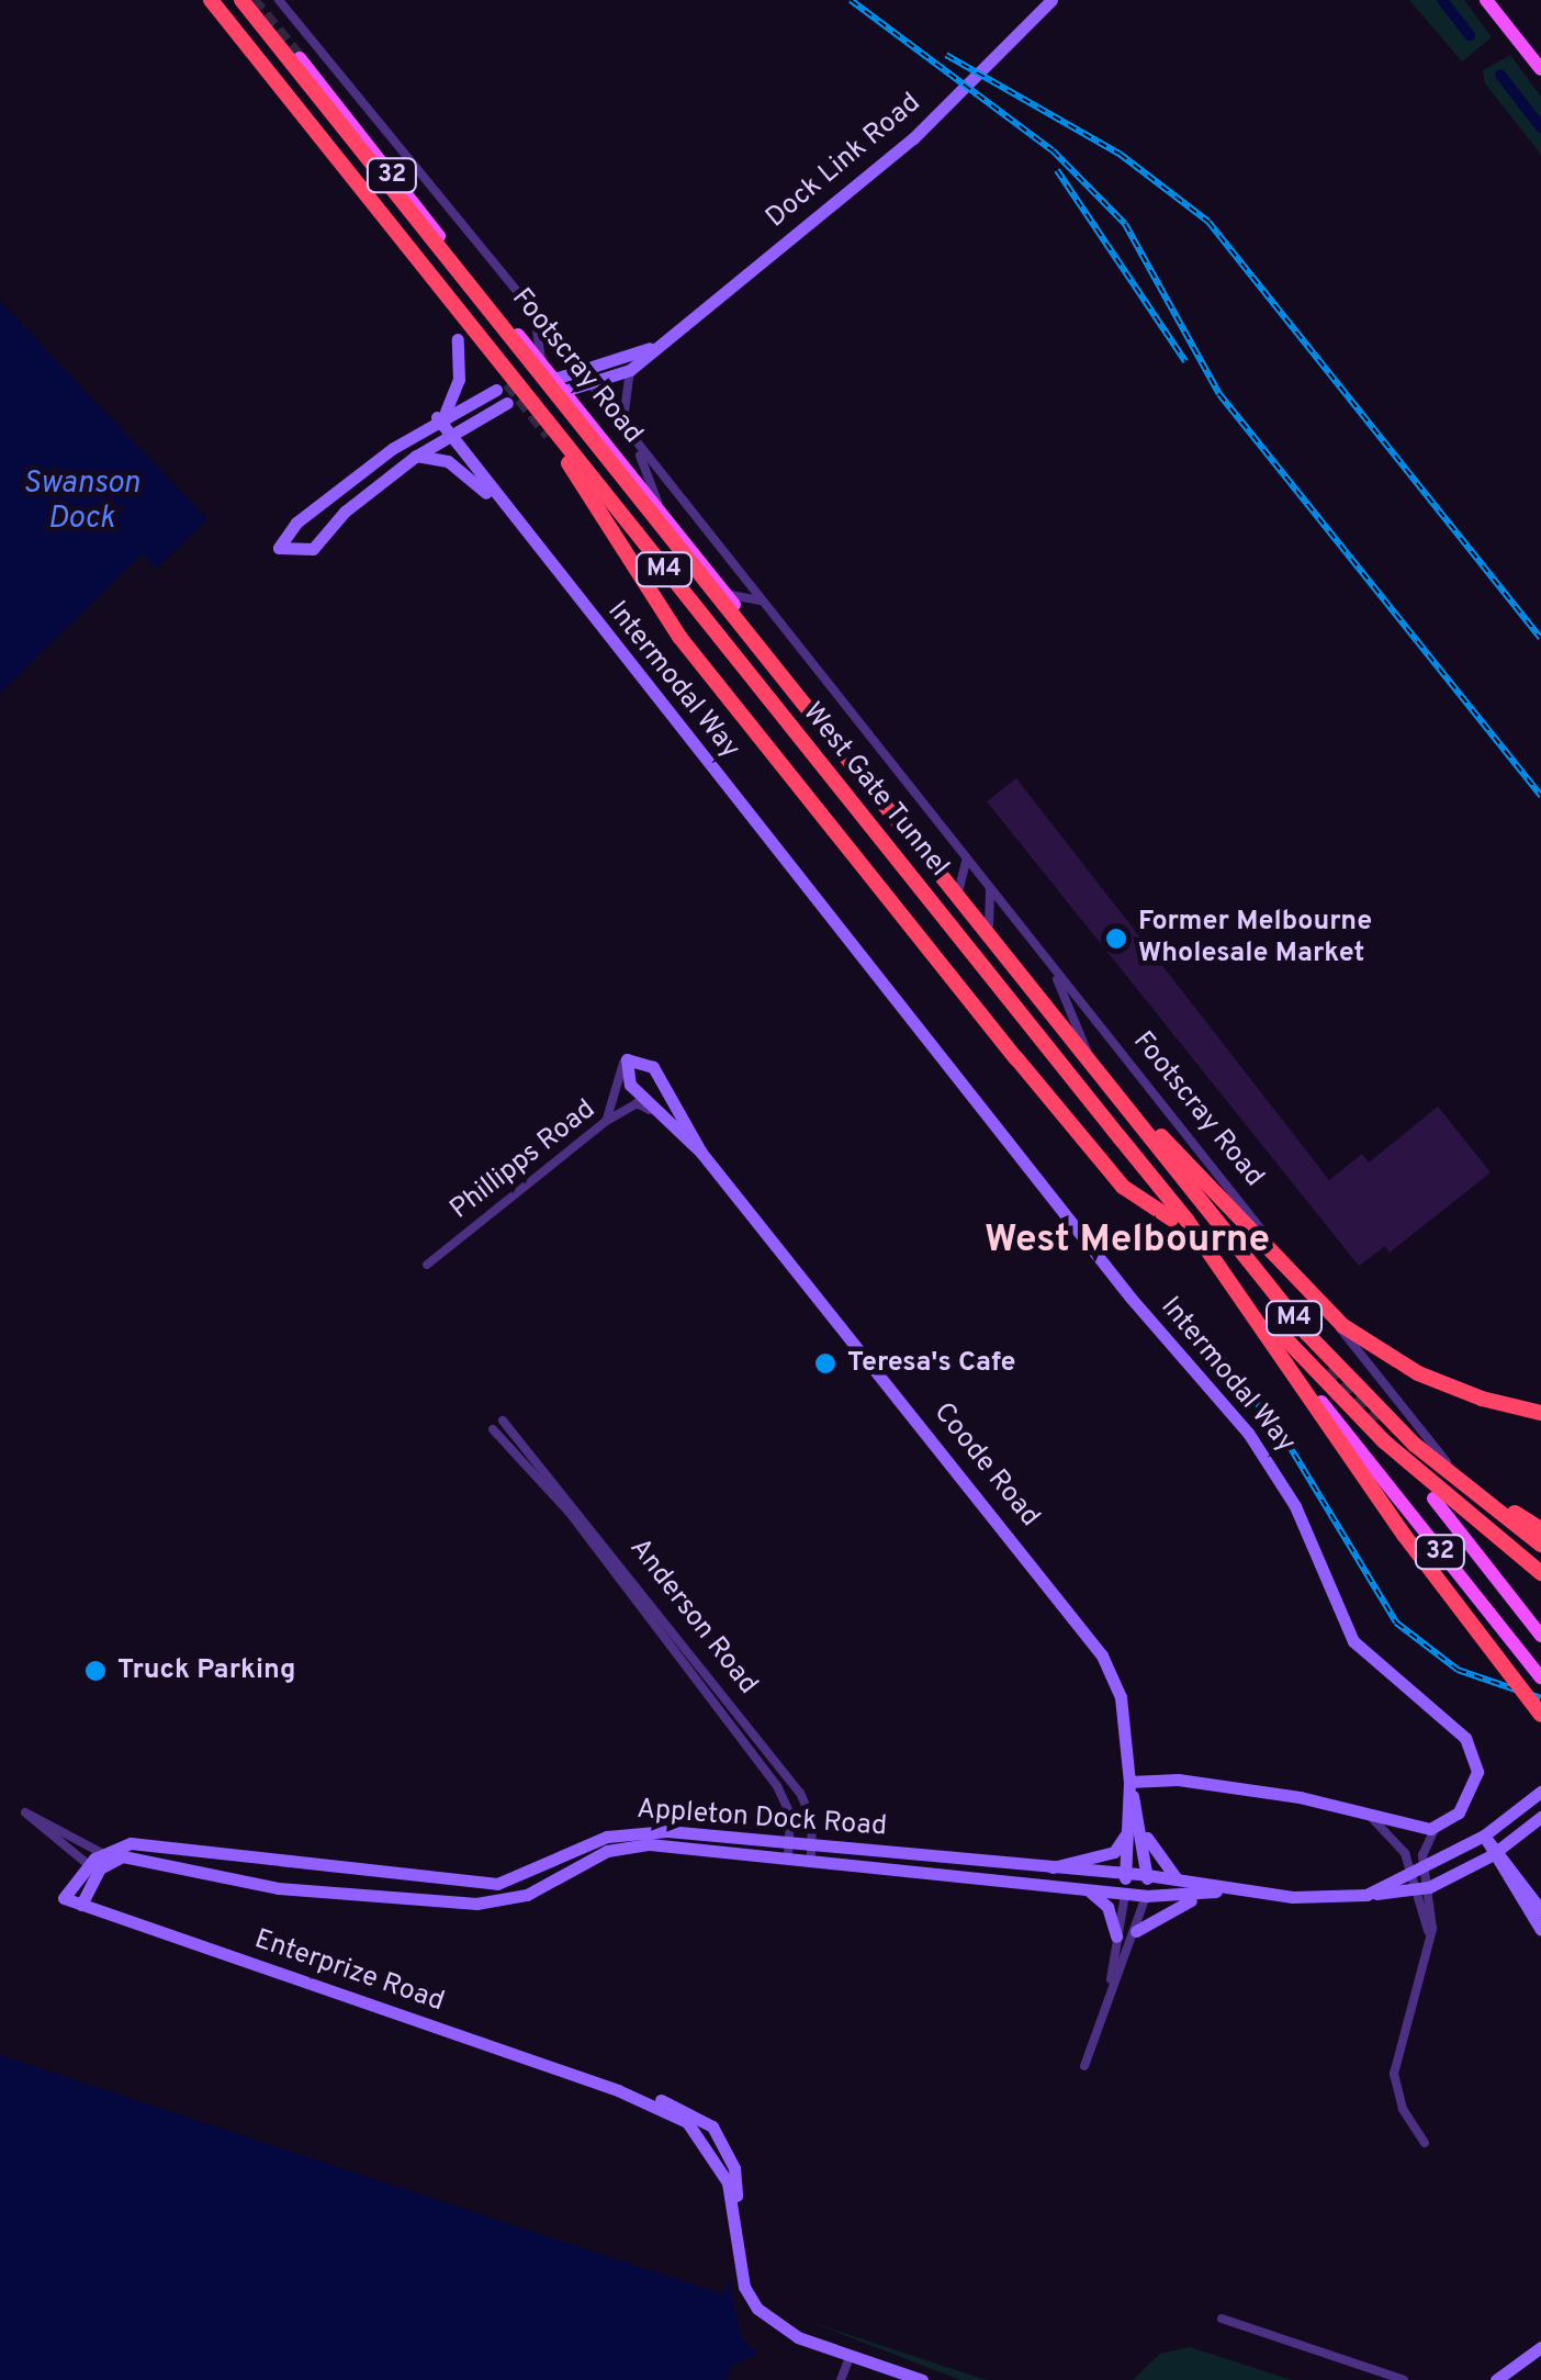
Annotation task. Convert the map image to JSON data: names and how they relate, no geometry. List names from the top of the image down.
{
  "streets": {
    "highway": ["M4", "West Gate Tunnel"],
    "main road": ["32", "Footscray Road"],
    "street": [
      "Dock Link Road",
      "Intermodal Way",
      "Phillipps Road",
      "Coode Road",
      "Anderson Road",
      "Appleton Dock Road",
      "Enterprize Road"
    ]
  },
  "crossings": [
    ["Dock Link Road", "Footscray Road"],
    ["Footscray Road", "West Gate Tunnel"],
    ["Phillipps Road", "Coode Road"],
    ["Coode Road", "Appleton Dock Road"],
    ["Anderson Road", "Appleton Dock Road"],
    ["Appleton Dock Road", "Enterprize Road"]
  ],
  "districts": ["West Melbourne"],
  "water": ["Swanson Dock"],
  "places": ["Former Melbourne Wholesale Market", "Teresa's Cafe", "Truck Parking"]
}
